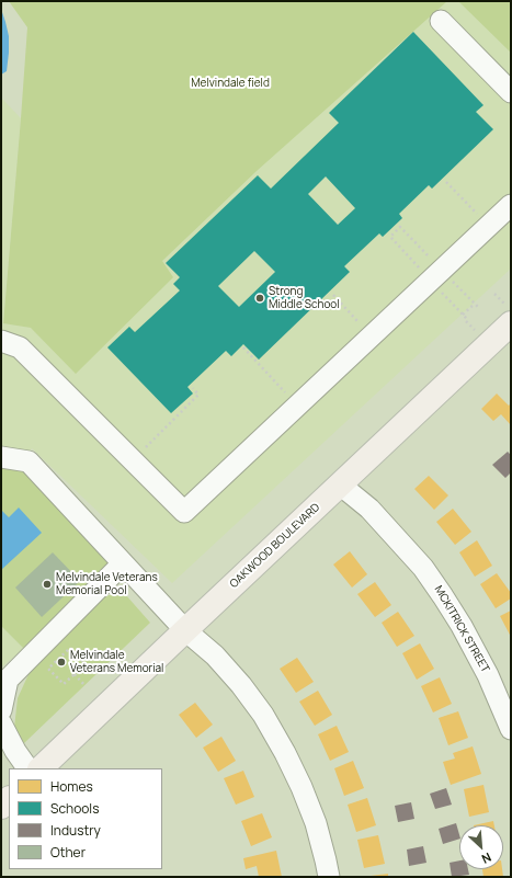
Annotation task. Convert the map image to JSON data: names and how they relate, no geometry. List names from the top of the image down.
{
  "streets": {
    "main road": ["OAKWOOD BOULEVARD"],
    "street": ["MCKITRICK STREET"]
  },
  "crossings": [
    ["OAKWOOD BOULEVARD", "MCKITRICK STREET"]
  ],
  "parks": ["Melvindale field"],
  "places": ["Strong Middle School", "Melvindale Veterans Memorial Pool", "Melvindale Veterans Memorial"],
  "legend": [
    "Homes",
    "Schools",
    "Industry",
    "Other"
  ],
  "north": "bottom right"
}
